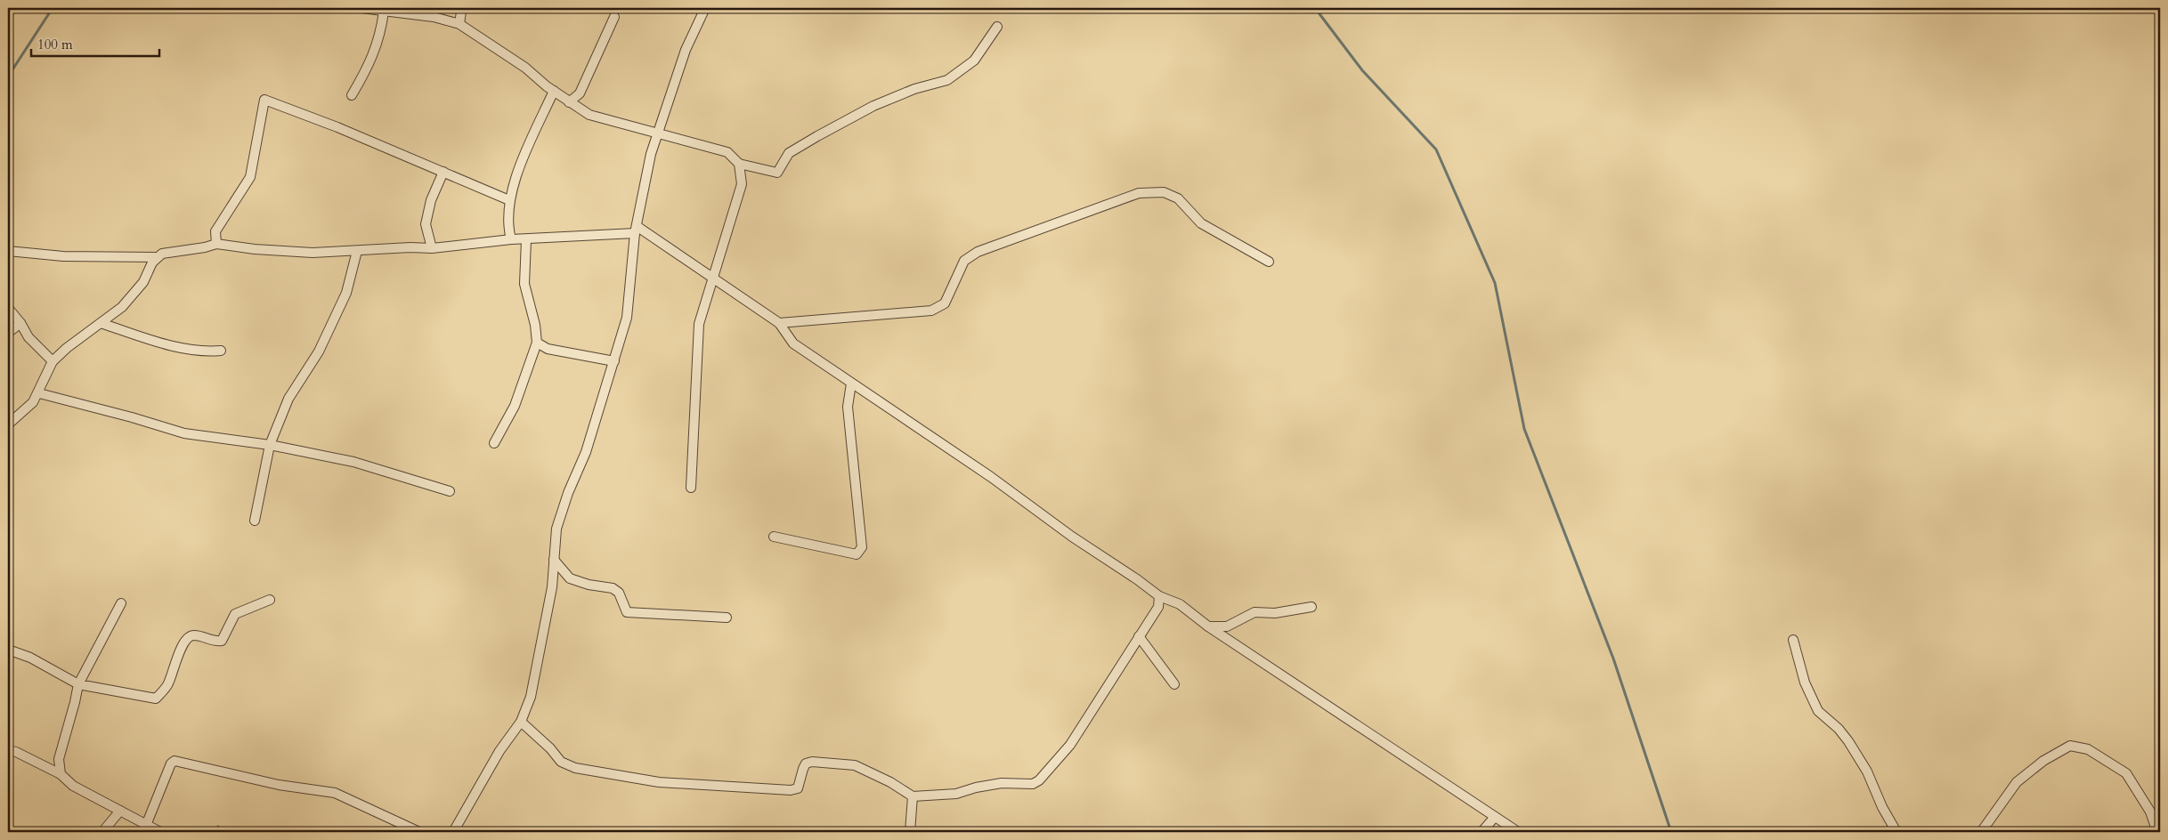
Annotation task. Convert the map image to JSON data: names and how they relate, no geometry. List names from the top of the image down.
{
  "scale_bar": "100 m"
}
